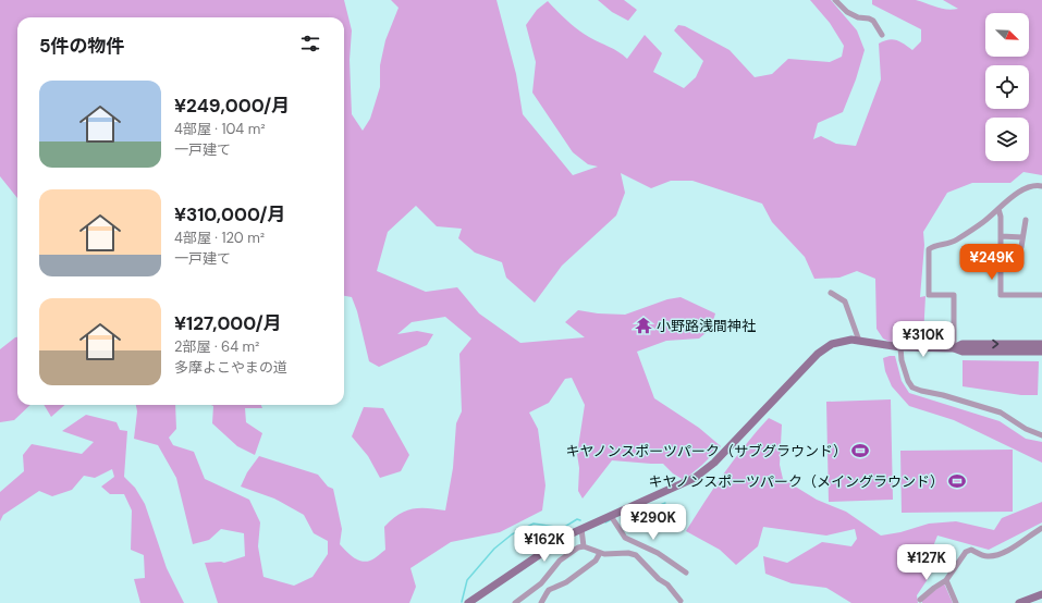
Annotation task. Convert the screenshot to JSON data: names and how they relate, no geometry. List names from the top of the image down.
{
  "places": {
    "temple": ["小野路浅間神社"],
    "sports": ["キヤノンスポーツパーク（サブグラウンド）", "キヤノンスポーツパーク（メイングラウンド）"]
  },
  "north": "bottom right",
  "page": {
    "heading": "5件の物件",
    "list": [
      {
        "name": "¥249,000/月",
        "note": "4部屋 · 104 m² · 一戸建て"
      },
      {
        "name": "¥310,000/月",
        "note": "4部屋 · 120 m² · 一戸建て"
      },
      {
        "name": "¥127,000/月",
        "note": "2部屋 · 64 m² · 多摩よこやまの道"
      }
    ],
    "price": [
      "¥249K",
      "¥310K",
      "¥290K",
      "¥162K",
      "¥127K"
    ]
  }
}
